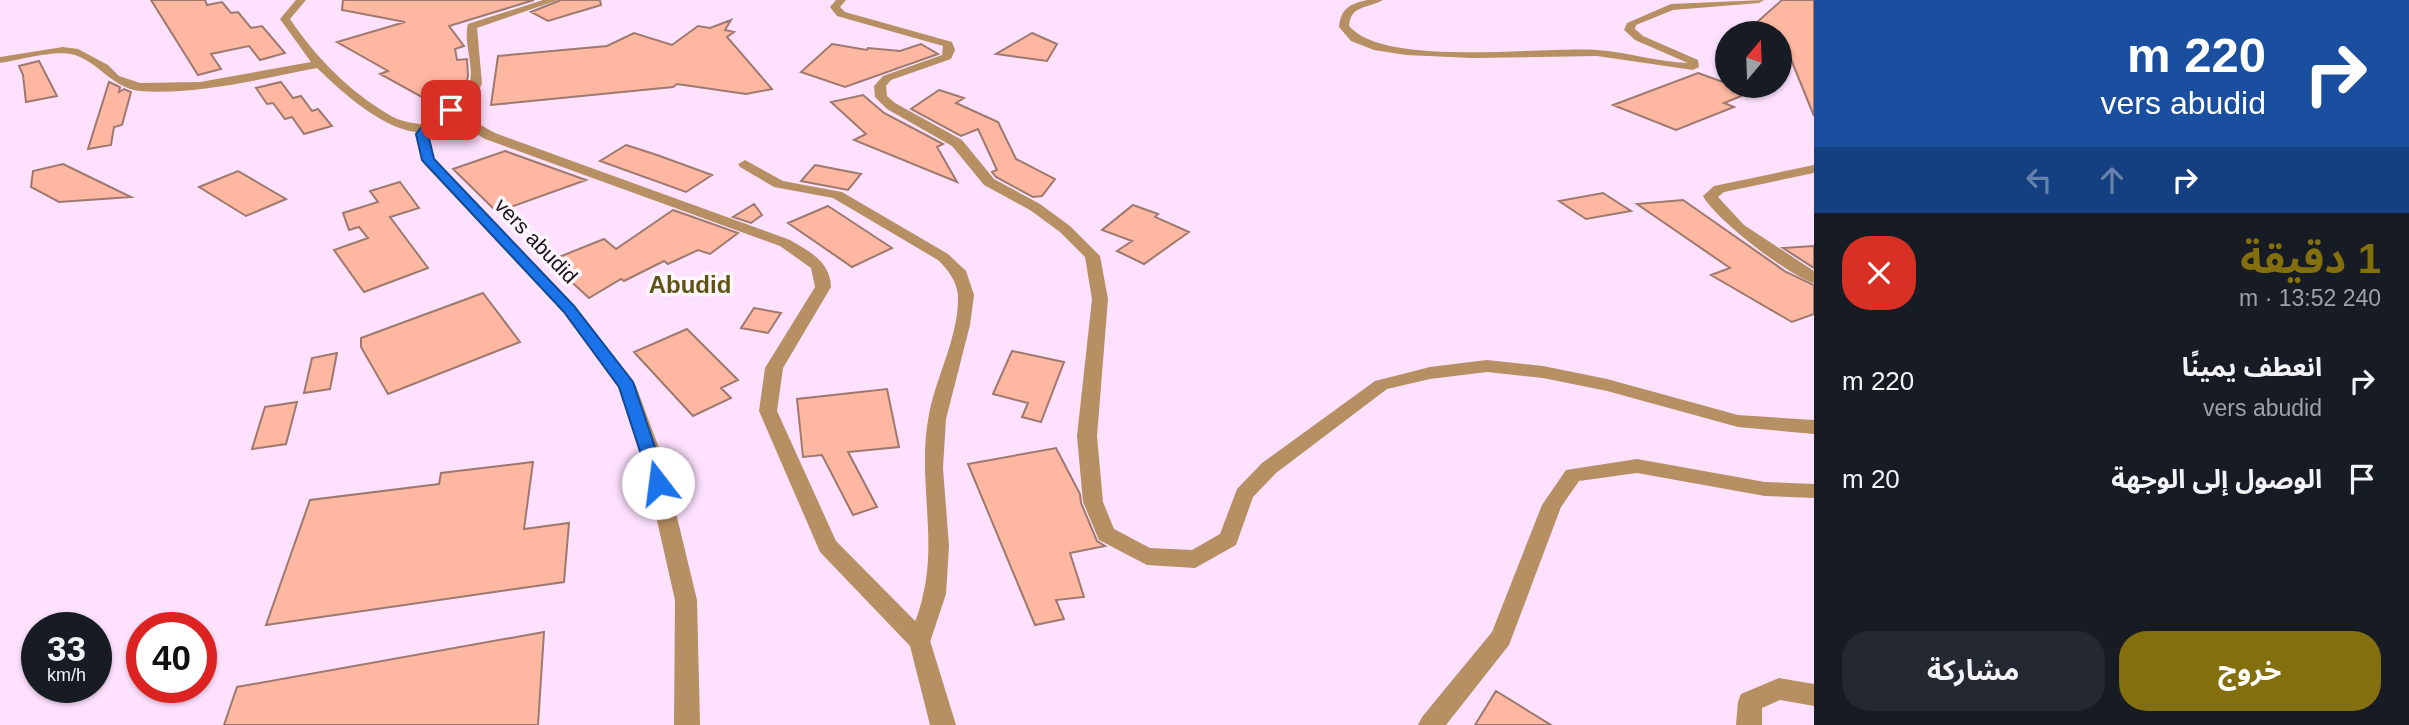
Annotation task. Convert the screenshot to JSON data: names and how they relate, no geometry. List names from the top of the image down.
{
  "streets": {
    "street": ["vers abudid"]
  },
  "districts": ["Abudid"],
  "north": "top",
  "page": {
    "turn": ["220 m", "vers abudid"],
    "heading": ["1 دقيقة", "240 m · 13:52"],
    "list": [
      {
        "name": "انعطف يمينًا",
        "note": "vers abudid",
        "value": "220 m"
      },
      {
        "name": "الوصول إلى الوجهة",
        "value": "20 m"
      }
    ],
    "speed": "33 km/h",
    "limit": "40",
    "buttons": ["خروج", "مشاركة"]
  }
}
